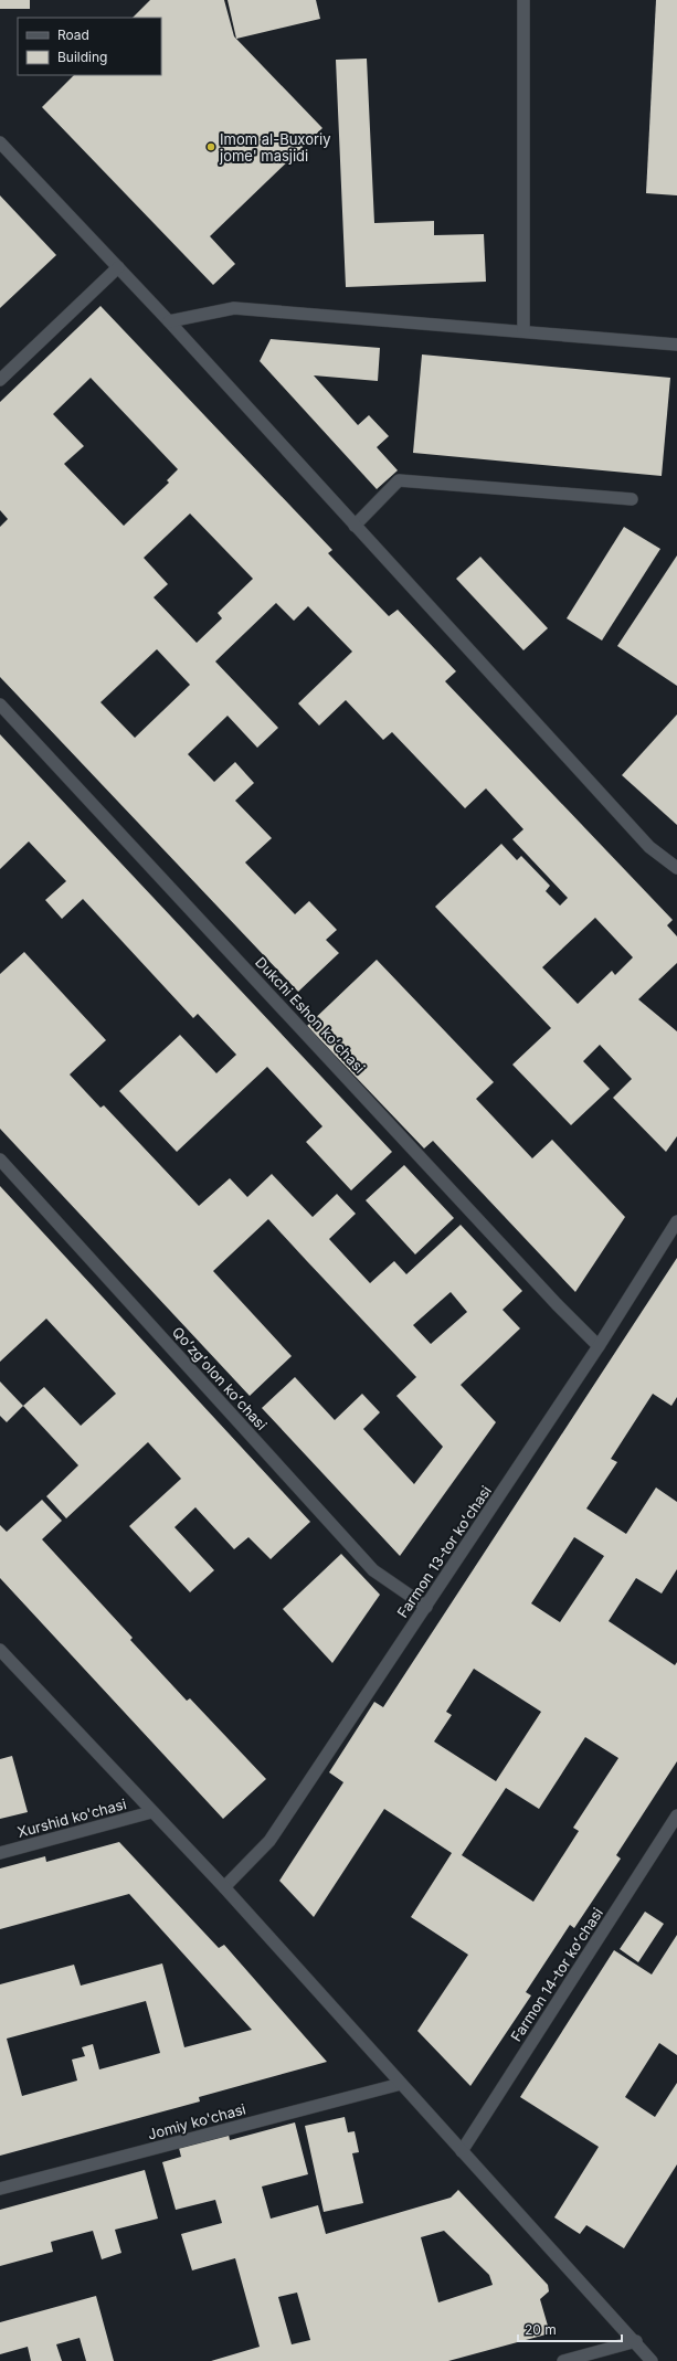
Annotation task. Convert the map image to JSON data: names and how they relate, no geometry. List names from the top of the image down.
{
  "streets": {
    "street": [
      "Dukchi Eshon koʻchasi",
      "Qoʻzgʻolon koʻchasi",
      "Farmon 13-tor koʻchasi",
      "Xurshid ko'chasi",
      "Farmon 14-tor koʻchasi",
      "Jomiy ko'chasi"
    ]
  },
  "crossings": [
    ["Dukchi Eshon koʻchasi", "Farmon 13-tor koʻchasi"],
    ["Qoʻzgʻolon koʻchasi", "Farmon 13-tor koʻchasi"]
  ],
  "places": ["Imom al-Buxoriy jome' masjidi"],
  "legend": ["Road", "Building"],
  "scale_bar": "20 m"
}
